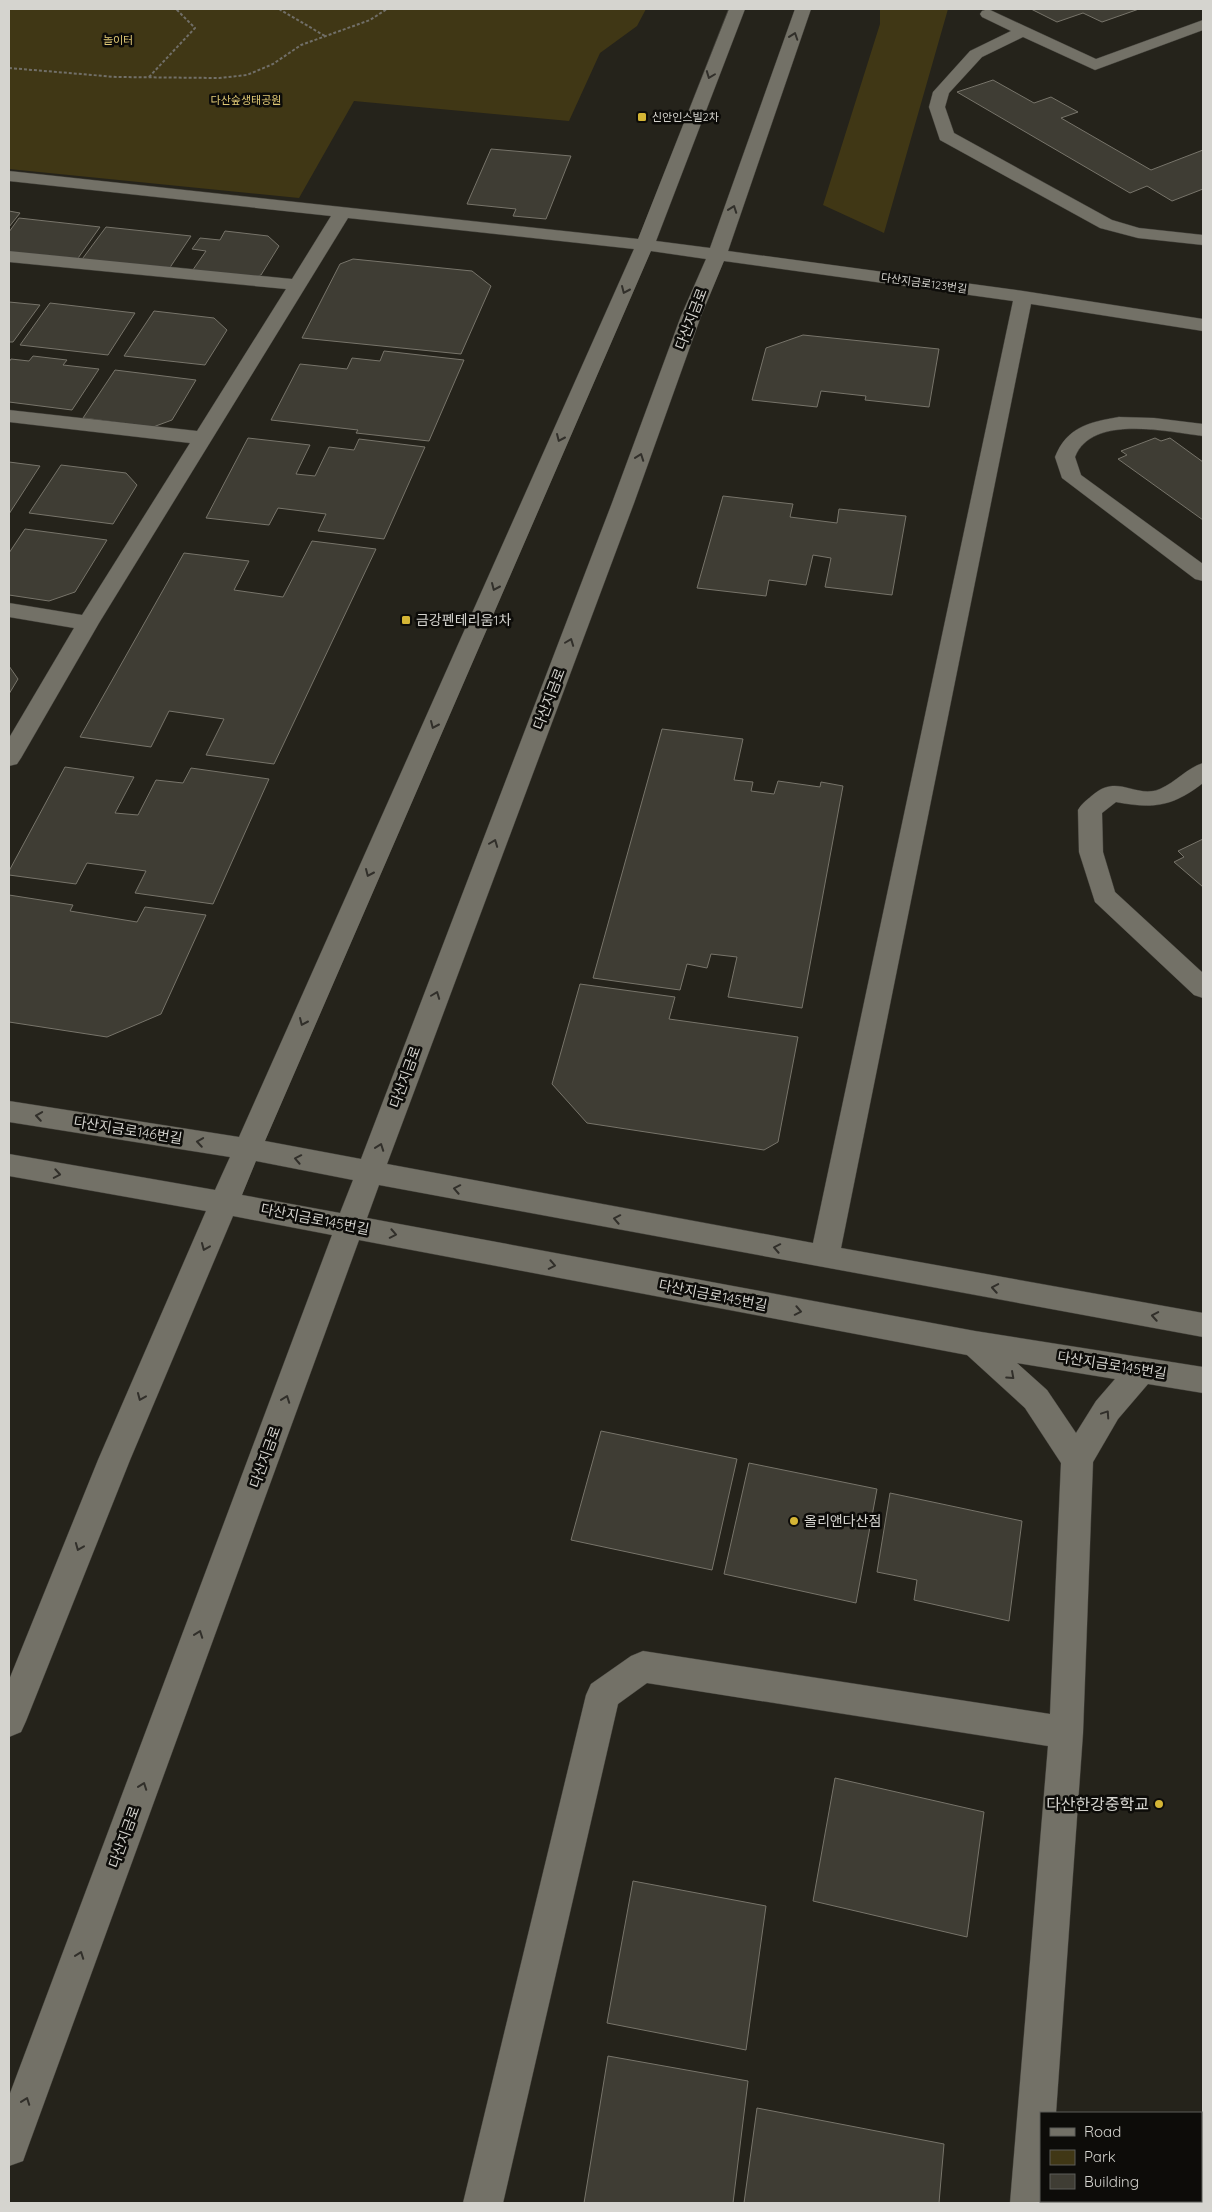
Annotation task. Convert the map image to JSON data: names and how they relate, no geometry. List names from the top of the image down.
{
  "streets": {
    "street": [
      "다산지금로123번길",
      "다산지금로",
      "다산지금로146번길",
      "다산지금로145번길"
    ]
  },
  "crossings": [
    ["다산지금로123번길", "다산지금로"],
    ["다산지금로", "다산지금로145번길"]
  ],
  "parks": ["놀이터", "다산숲생태공원"],
  "places": {
    "transit": ["신안인스빌2차", "금강펜테리움1차"],
    "other": ["올리앤다산점", "다산한강중학교"]
  },
  "legend": ["Road", "Park", "Building"]
}
